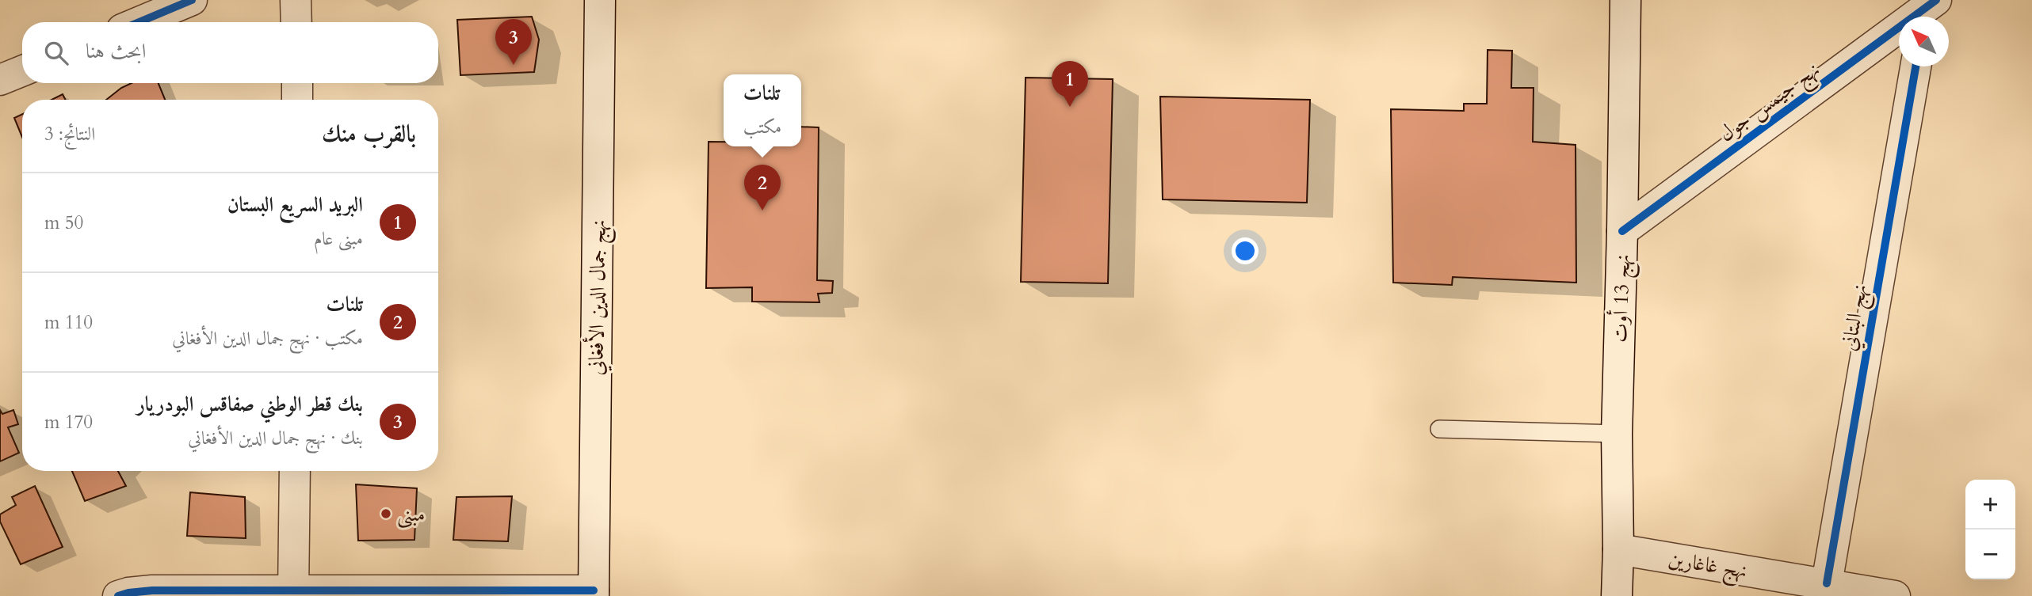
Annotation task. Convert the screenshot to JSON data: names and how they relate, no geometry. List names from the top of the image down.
{
  "streets": {
    "street": [
      "نهج جيمس جول",
      "نهج جمال الدين الأفغاني",
      "نهج 13 أوت",
      "نهج البتاني",
      "نهج غاغارين"
    ]
  },
  "crossings": [
    ["نهج جيمس جول", "نهج 13 أوت"],
    ["نهج 13 أوت", "نهج غاغارين"],
    ["نهج البتاني", "نهج غاغارين"]
  ],
  "places": ["مبنى"],
  "north": "top left",
  "page": {
    "pins": ["3", "1", "2"],
    "search": "ابحث هنا",
    "popup": ["تلنات", "مكتب"],
    "heading": ["بالقرب منك", "النتائج: 3"],
    "list": [
      {
        "mark": "1",
        "name": "البريد السريع البستان",
        "note": "مبنى عام",
        "value": "50 m"
      },
      {
        "mark": "2",
        "name": "تلنات",
        "note": "مكتب · نهج جمال الدين الأفغاني",
        "value": "110 m"
      },
      {
        "mark": "3",
        "name": "بنك قطر الوطني صفاقس البودريار",
        "note": "بنك · نهج جمال الدين الأفغاني",
        "value": "170 m"
      }
    ],
    "map_buttons": ["+", "−"]
  }
}
